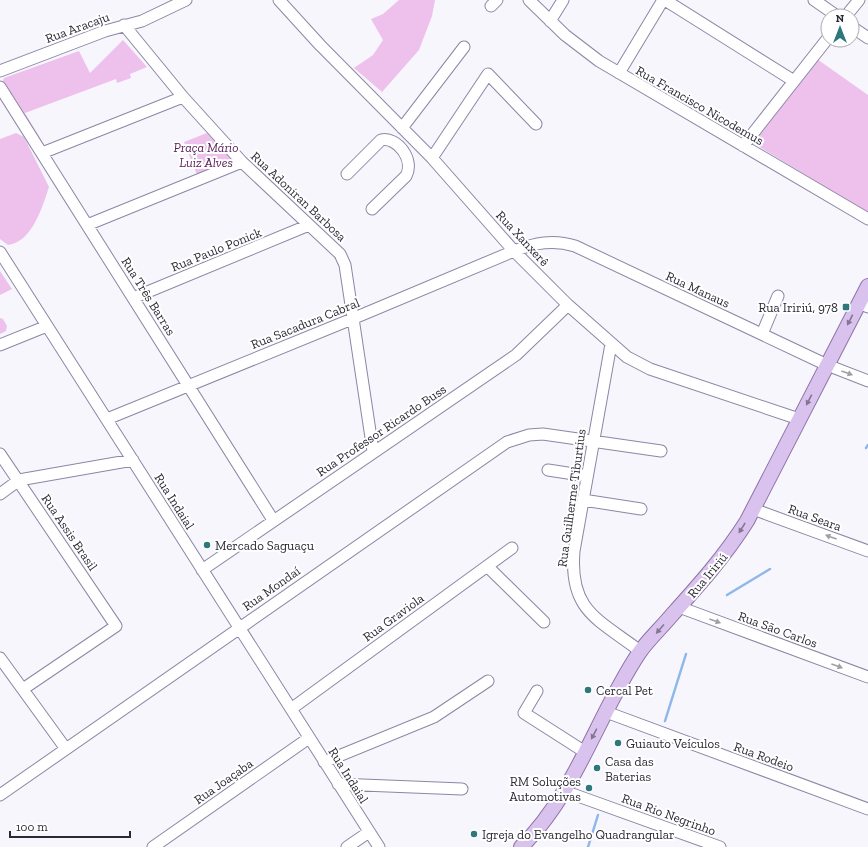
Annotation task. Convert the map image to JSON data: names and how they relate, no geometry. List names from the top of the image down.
{
  "streets": {
    "main road": ["Rua Iririú"],
    "street": [
      "Rua Aracaju",
      "Rua Francisco Nicodemus",
      "Rua Adoniran Barbosa",
      "Rua Xanxerê",
      "Rua Paulo Ponick",
      "Rua Manaus",
      "Rua Três Barras",
      "Rua Sacadura Cabral",
      "Rua Professor Ricardo Buss",
      "Rua Guilherme Tiburtius",
      "Rua Indaial",
      "Rua Seara",
      "Rua Assis Brasil",
      "Rua Mondaí",
      "Rua Graviola",
      "Rua São Carlos",
      "Rua Rodeio",
      "Rua Joaçaba",
      "Rua Rio Negrinho"
    ]
  },
  "crossings": [
    ["Rua Aracaju", "Rua Adoniran Barbosa"],
    ["Rua Adoniran Barbosa", "Rua Paulo Ponick"],
    ["Rua Adoniran Barbosa", "Rua Sacadura Cabral"],
    ["Rua Adoniran Barbosa", "Rua Professor Ricardo Buss"],
    ["Rua Xanxerê", "Rua Manaus"],
    ["Rua Xanxerê", "Rua Sacadura Cabral"],
    ["Rua Xanxerê", "Rua Professor Ricardo Buss"],
    ["Rua Xanxerê", "Rua Guilherme Tiburtius"],
    ["Rua Xanxerê", "Rua Iririú"],
    ["Rua Paulo Ponick", "Rua Três Barras"],
    ["Rua Manaus", "Rua Sacadura Cabral"],
    ["Rua Manaus", "Rua Iririú"],
    ["Rua Três Barras", "Rua Sacadura Cabral"],
    ["Rua Três Barras", "Rua Professor Ricardo Buss"],
    ["Rua Sacadura Cabral", "Rua Indaial"],
    ["Rua Professor Ricardo Buss", "Rua Indaial"],
    ["Rua Guilherme Tiburtius", "Rua Iririú"],
    ["Rua Guilherme Tiburtius", "Rua Mondaí"],
    ["Rua Indaial", "Rua Mondaí"],
    ["Rua Indaial", "Rua Graviola"],
    ["Rua Indaial", "Rua Joaçaba"],
    ["Rua Seara", "Rua Iririú"],
    ["Rua Iririú", "Rua São Carlos"],
    ["Rua Iririú", "Rua Rodeio"],
    ["Rua Iririú", "Rua Rio Negrinho"]
  ],
  "one_way": ["Rua Seara", "Rua Iririú", "Rua São Carlos"],
  "parks": ["Praça Mário Luiz Alves"],
  "places": {
    "transit": ["Rua Iririú, 978"],
    "other": [
      "Mercado Saguaçu",
      "Cercal Pet",
      "Guiauto Veículos",
      "Casa das Baterias",
      "RM Soluções Automotivas",
      "Igreja do Evangelho Quadrangular"
    ]
  },
  "scale_bar": "100 m",
  "north": "top"
}
